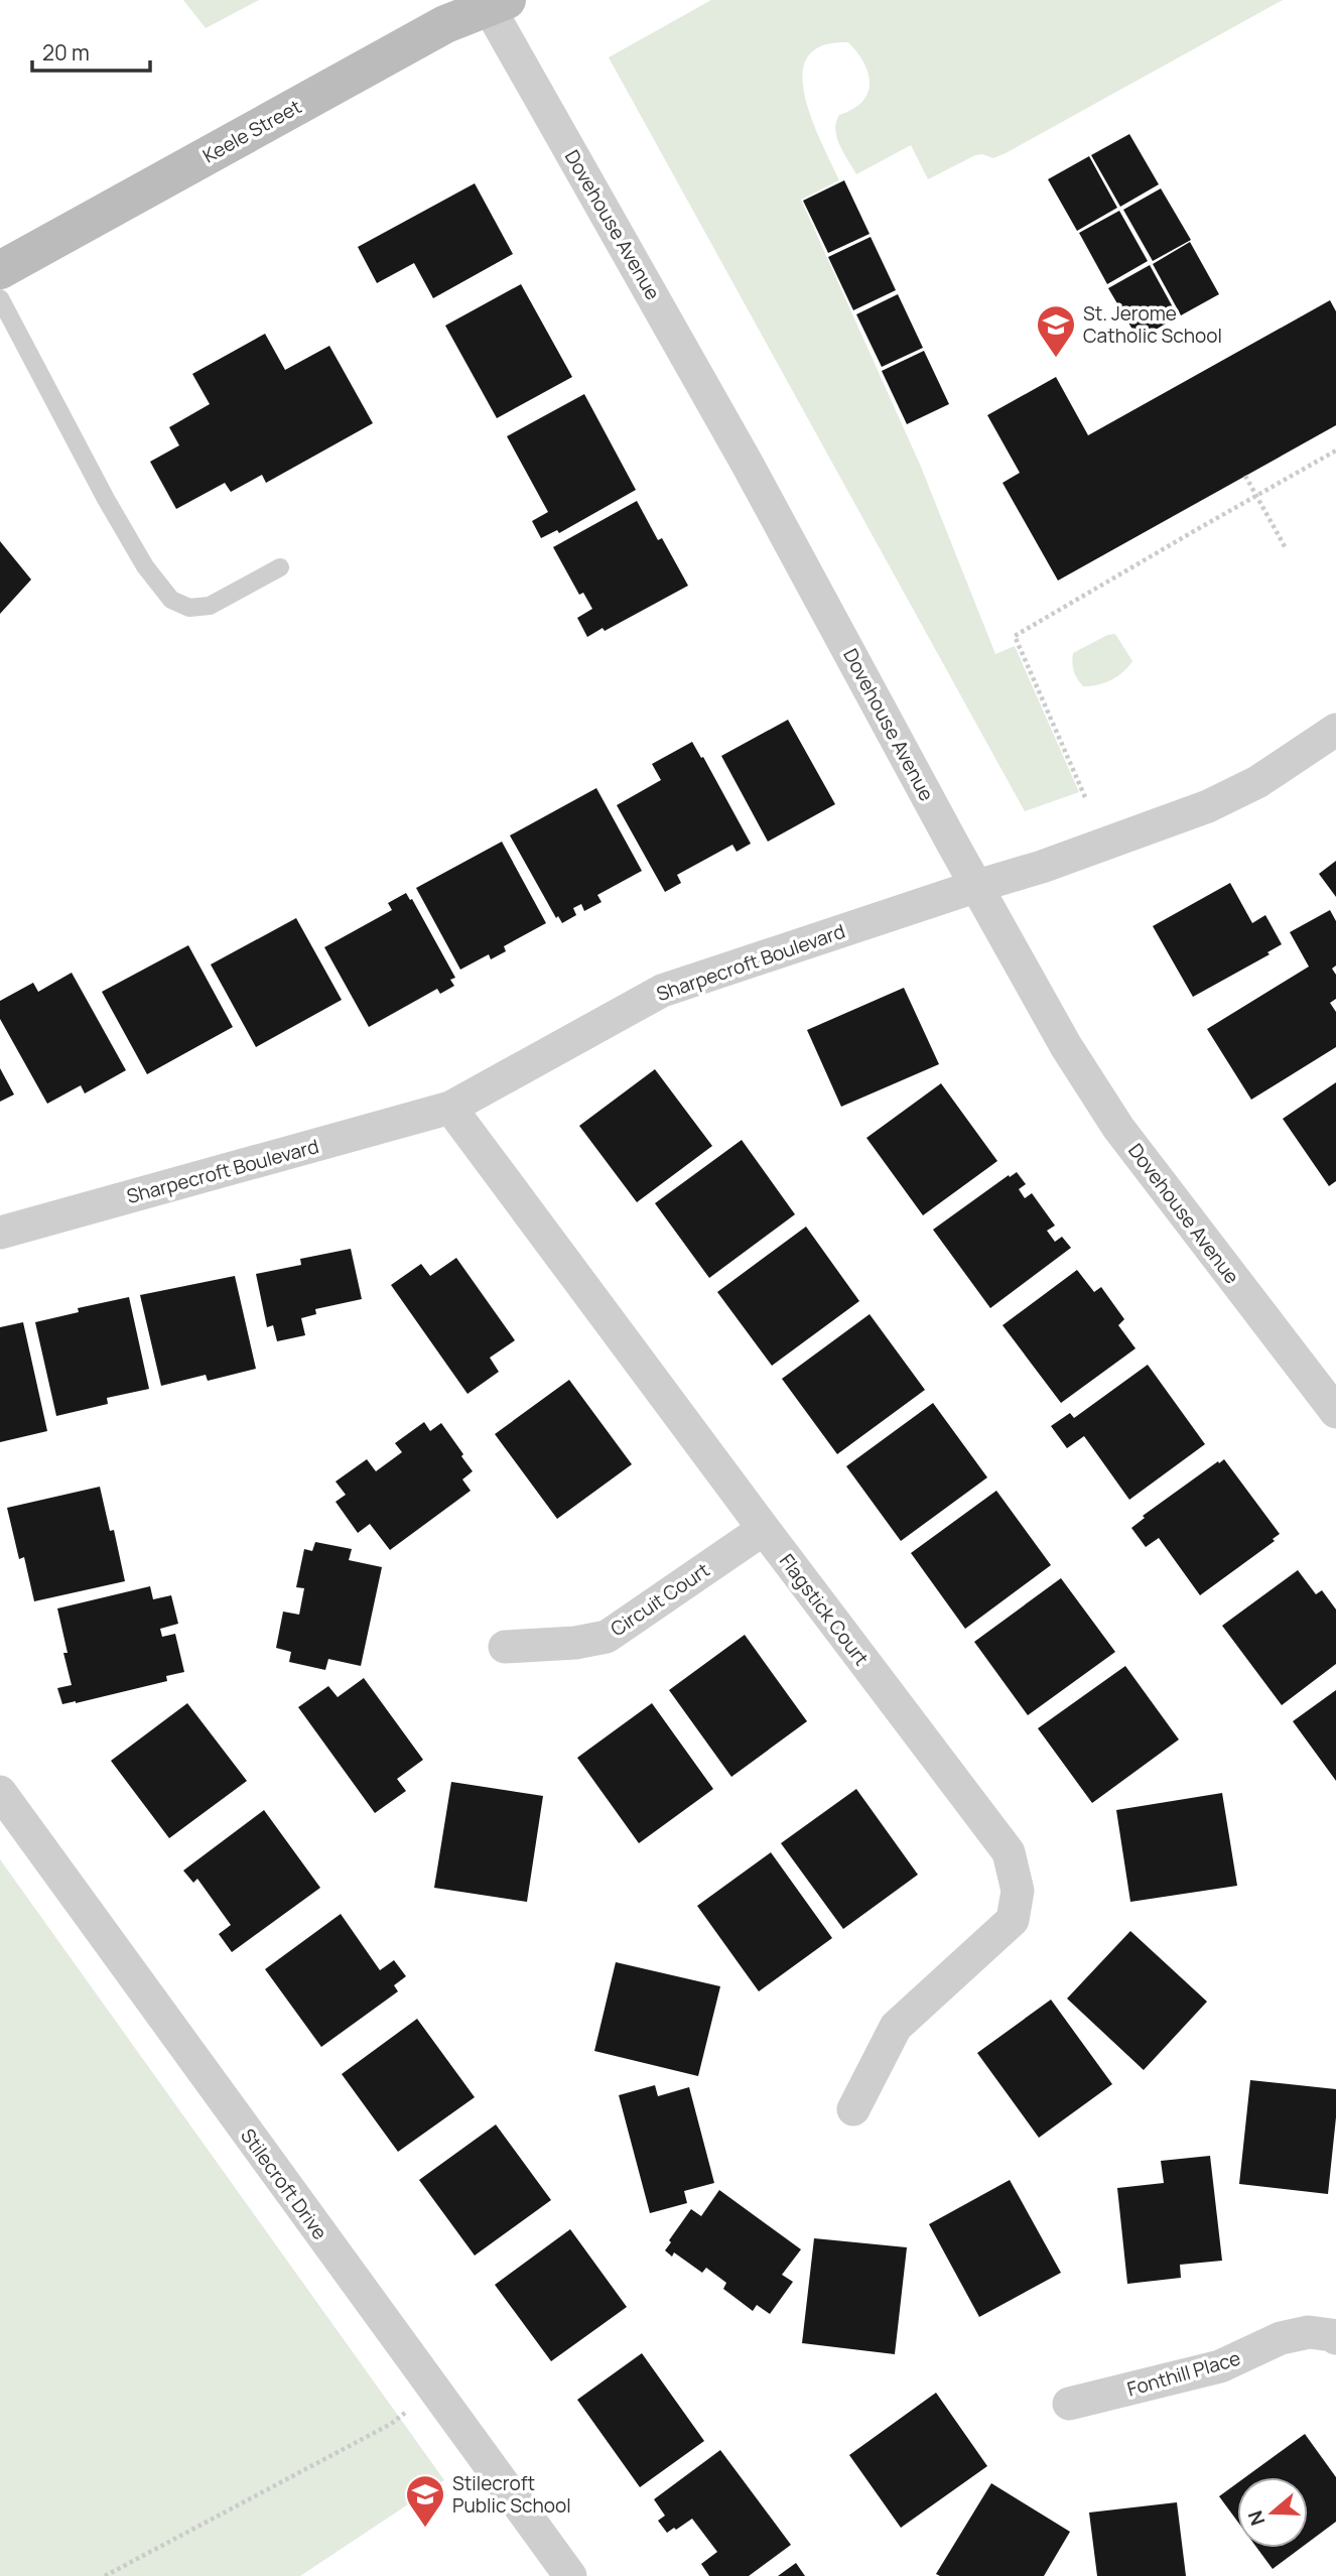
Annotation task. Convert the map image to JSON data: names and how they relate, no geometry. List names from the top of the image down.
{
  "streets": {
    "main road": ["Keele Street"],
    "street": [
      "Dovehouse Avenue",
      "Sharpecroft Boulevard",
      "Circuit Court",
      "Flagstick Court",
      "Stilecroft Drive",
      "Fonthill Place"
    ]
  },
  "crossings": [
    ["Keele Street", "Dovehouse Avenue"],
    ["Dovehouse Avenue", "Sharpecroft Boulevard"],
    ["Sharpecroft Boulevard", "Flagstick Court"],
    ["Circuit Court", "Flagstick Court"]
  ],
  "places": {
    "school or university": ["St. Jerome Catholic School", "Stilecroft Public School"]
  },
  "scale_bar": "20 m",
  "north": "left"
}
